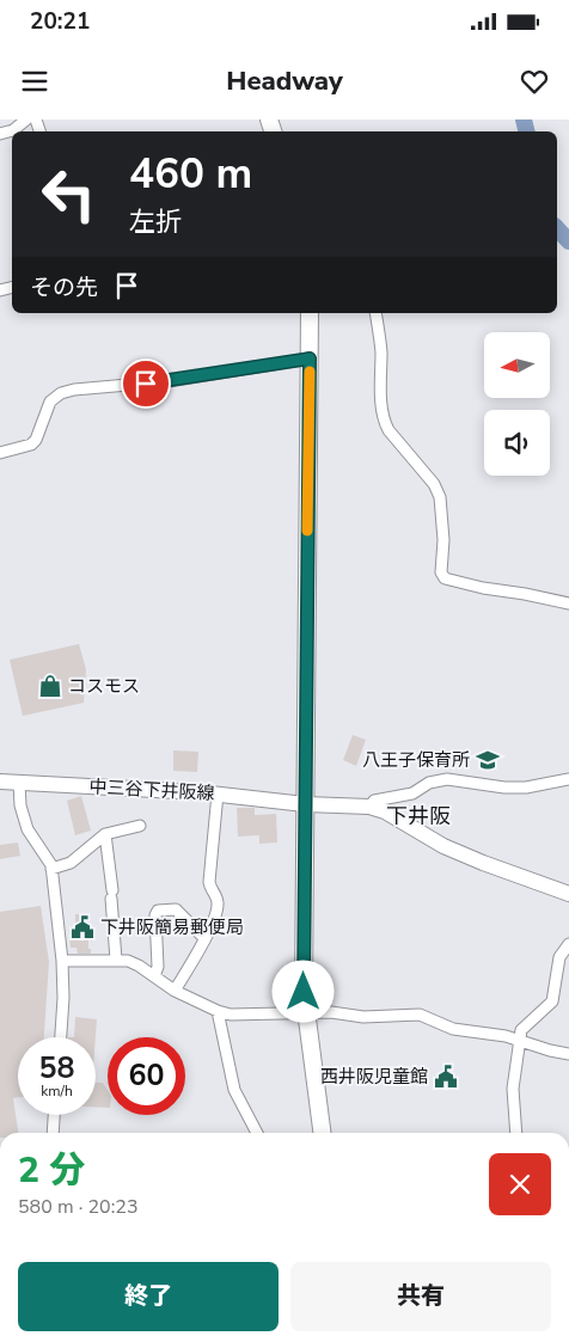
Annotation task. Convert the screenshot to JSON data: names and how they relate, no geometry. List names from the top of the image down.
{
  "streets": {
    "main road": ["中三谷下井阪線"]
  },
  "districts": ["下井阪"],
  "places": {
    "shop": ["コスモス"],
    "school or university": ["八王子保育所"],
    "public building": ["下井阪簡易郵便局", "西井阪児童館"]
  },
  "north": "left",
  "page": {
    "status": "20:21",
    "header": "Headway",
    "turn": ["460 m", "左折"],
    "then": "その先",
    "speed": "58 km/h",
    "limit": "60",
    "heading": ["2 分", "580 m · 20:23"],
    "buttons": ["終了", "共有"]
  }
}
